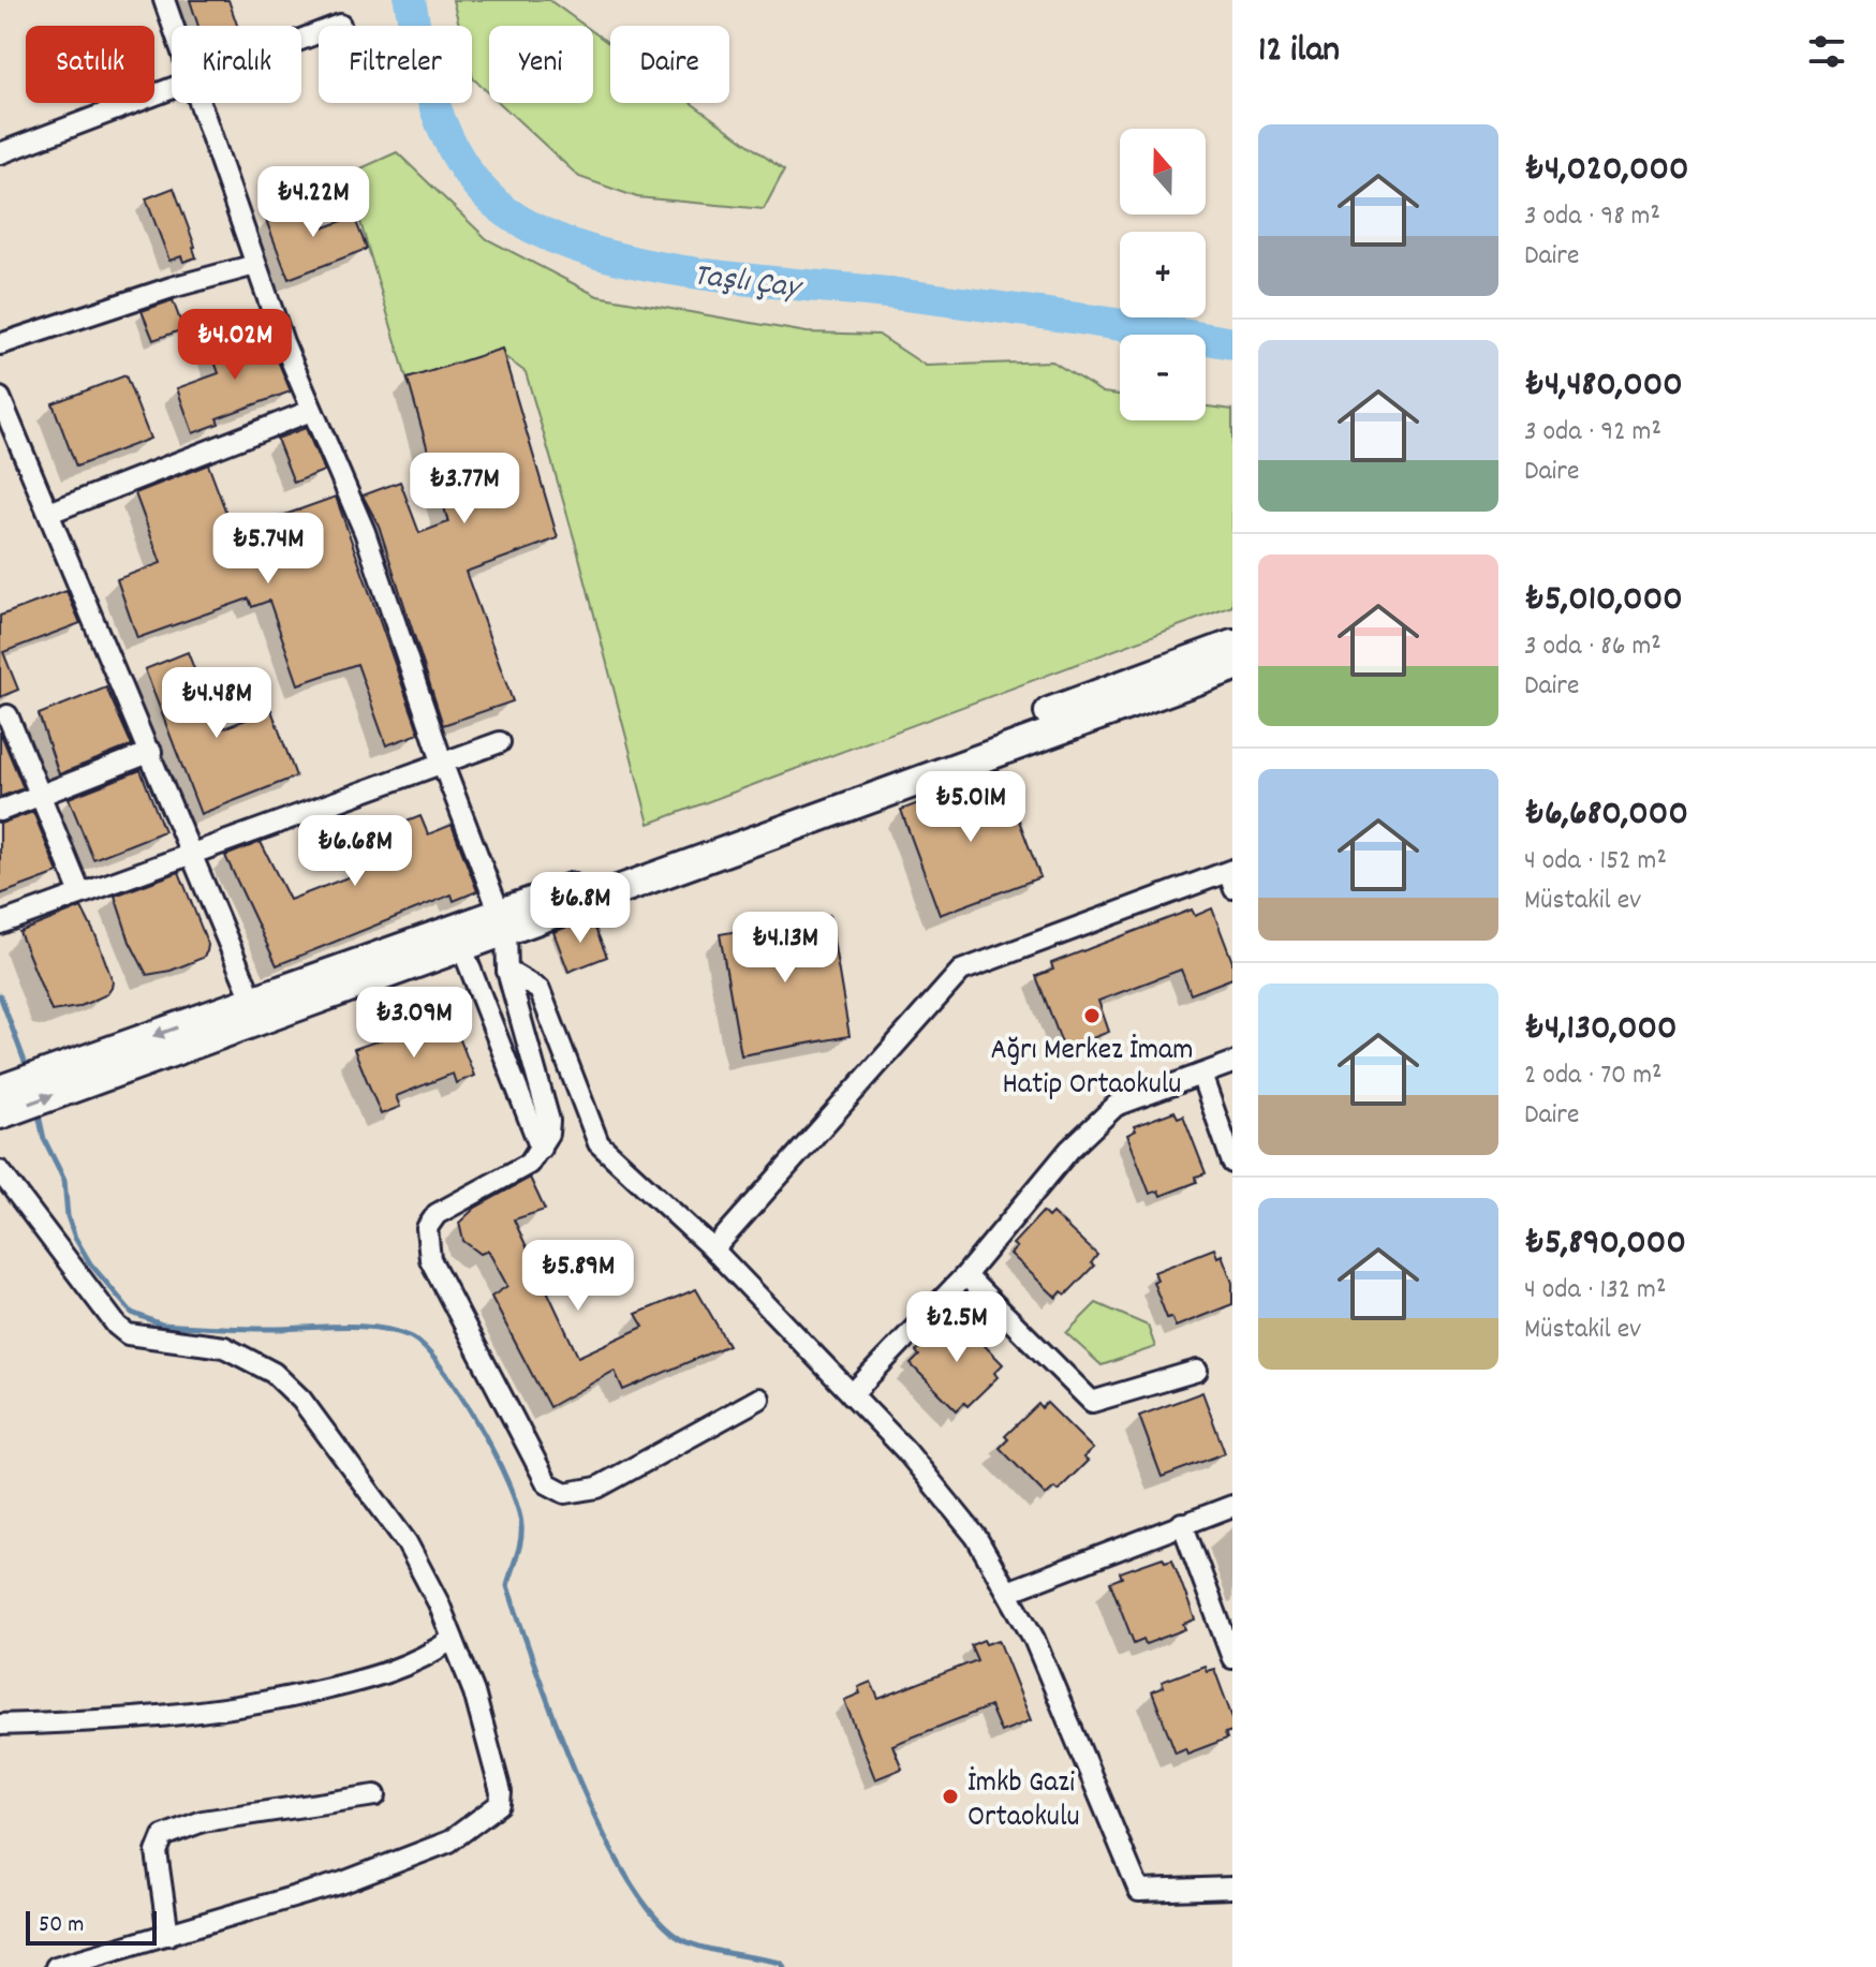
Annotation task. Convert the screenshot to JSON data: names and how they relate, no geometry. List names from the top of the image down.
{
  "water": ["Taşlı Çay"],
  "places": ["Ağrı Merkez İmam Hatip Ortaokulu", "İmkb Gazi Ortaokulu"],
  "scale_bar": "50 m",
  "north": "top",
  "page": {
    "heading": "12 ilan",
    "chip": [
      "Satılık",
      "Kiralık",
      "Filtreler",
      "Yeni",
      "Daire"
    ],
    "list": [
      {
        "name": "₺4,020,000",
        "note": "3 oda · 98 m² · Daire"
      },
      {
        "name": "₺4,480,000",
        "note": "3 oda · 92 m² · Daire"
      },
      {
        "name": "₺5,010,000",
        "note": "3 oda · 86 m² · Daire"
      },
      {
        "name": "₺6,680,000",
        "note": "4 oda · 152 m² · Müstakil ev"
      },
      {
        "name": "₺4,130,000",
        "note": "2 oda · 70 m² · Daire"
      },
      {
        "name": "₺5,890,000",
        "note": "4 oda · 132 m² · Müstakil ev"
      }
    ],
    "map_buttons": ["+", "−"],
    "price": [
      "₺4.22M",
      "₺4.02M",
      "₺3.77M",
      "₺5.74M",
      "₺4.48M",
      "₺5.01M",
      "₺6.68M",
      "₺6.8M",
      "₺4.13M",
      "₺3.09M",
      "₺5.89M",
      "₺2.5M"
    ],
    "scale": "50 m"
  }
}
